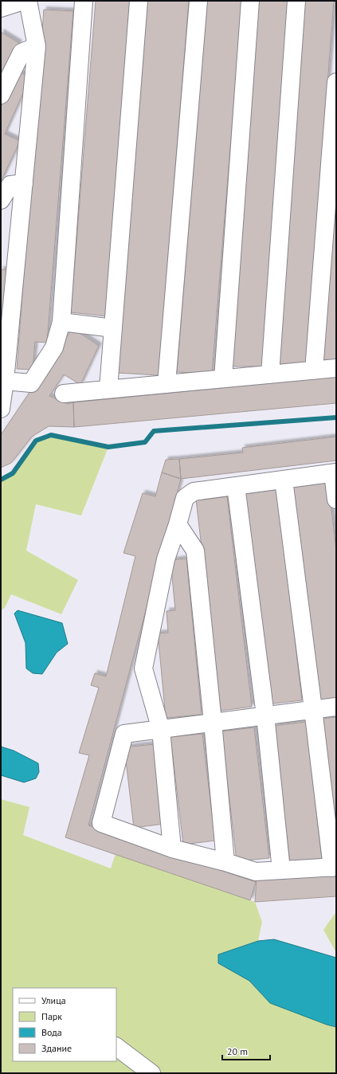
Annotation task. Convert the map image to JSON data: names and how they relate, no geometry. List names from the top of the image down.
{
  "legend": [
    "Улица",
    "Парк",
    "Вода",
    "Здание"
  ],
  "scale_bar": "20 m"
}
